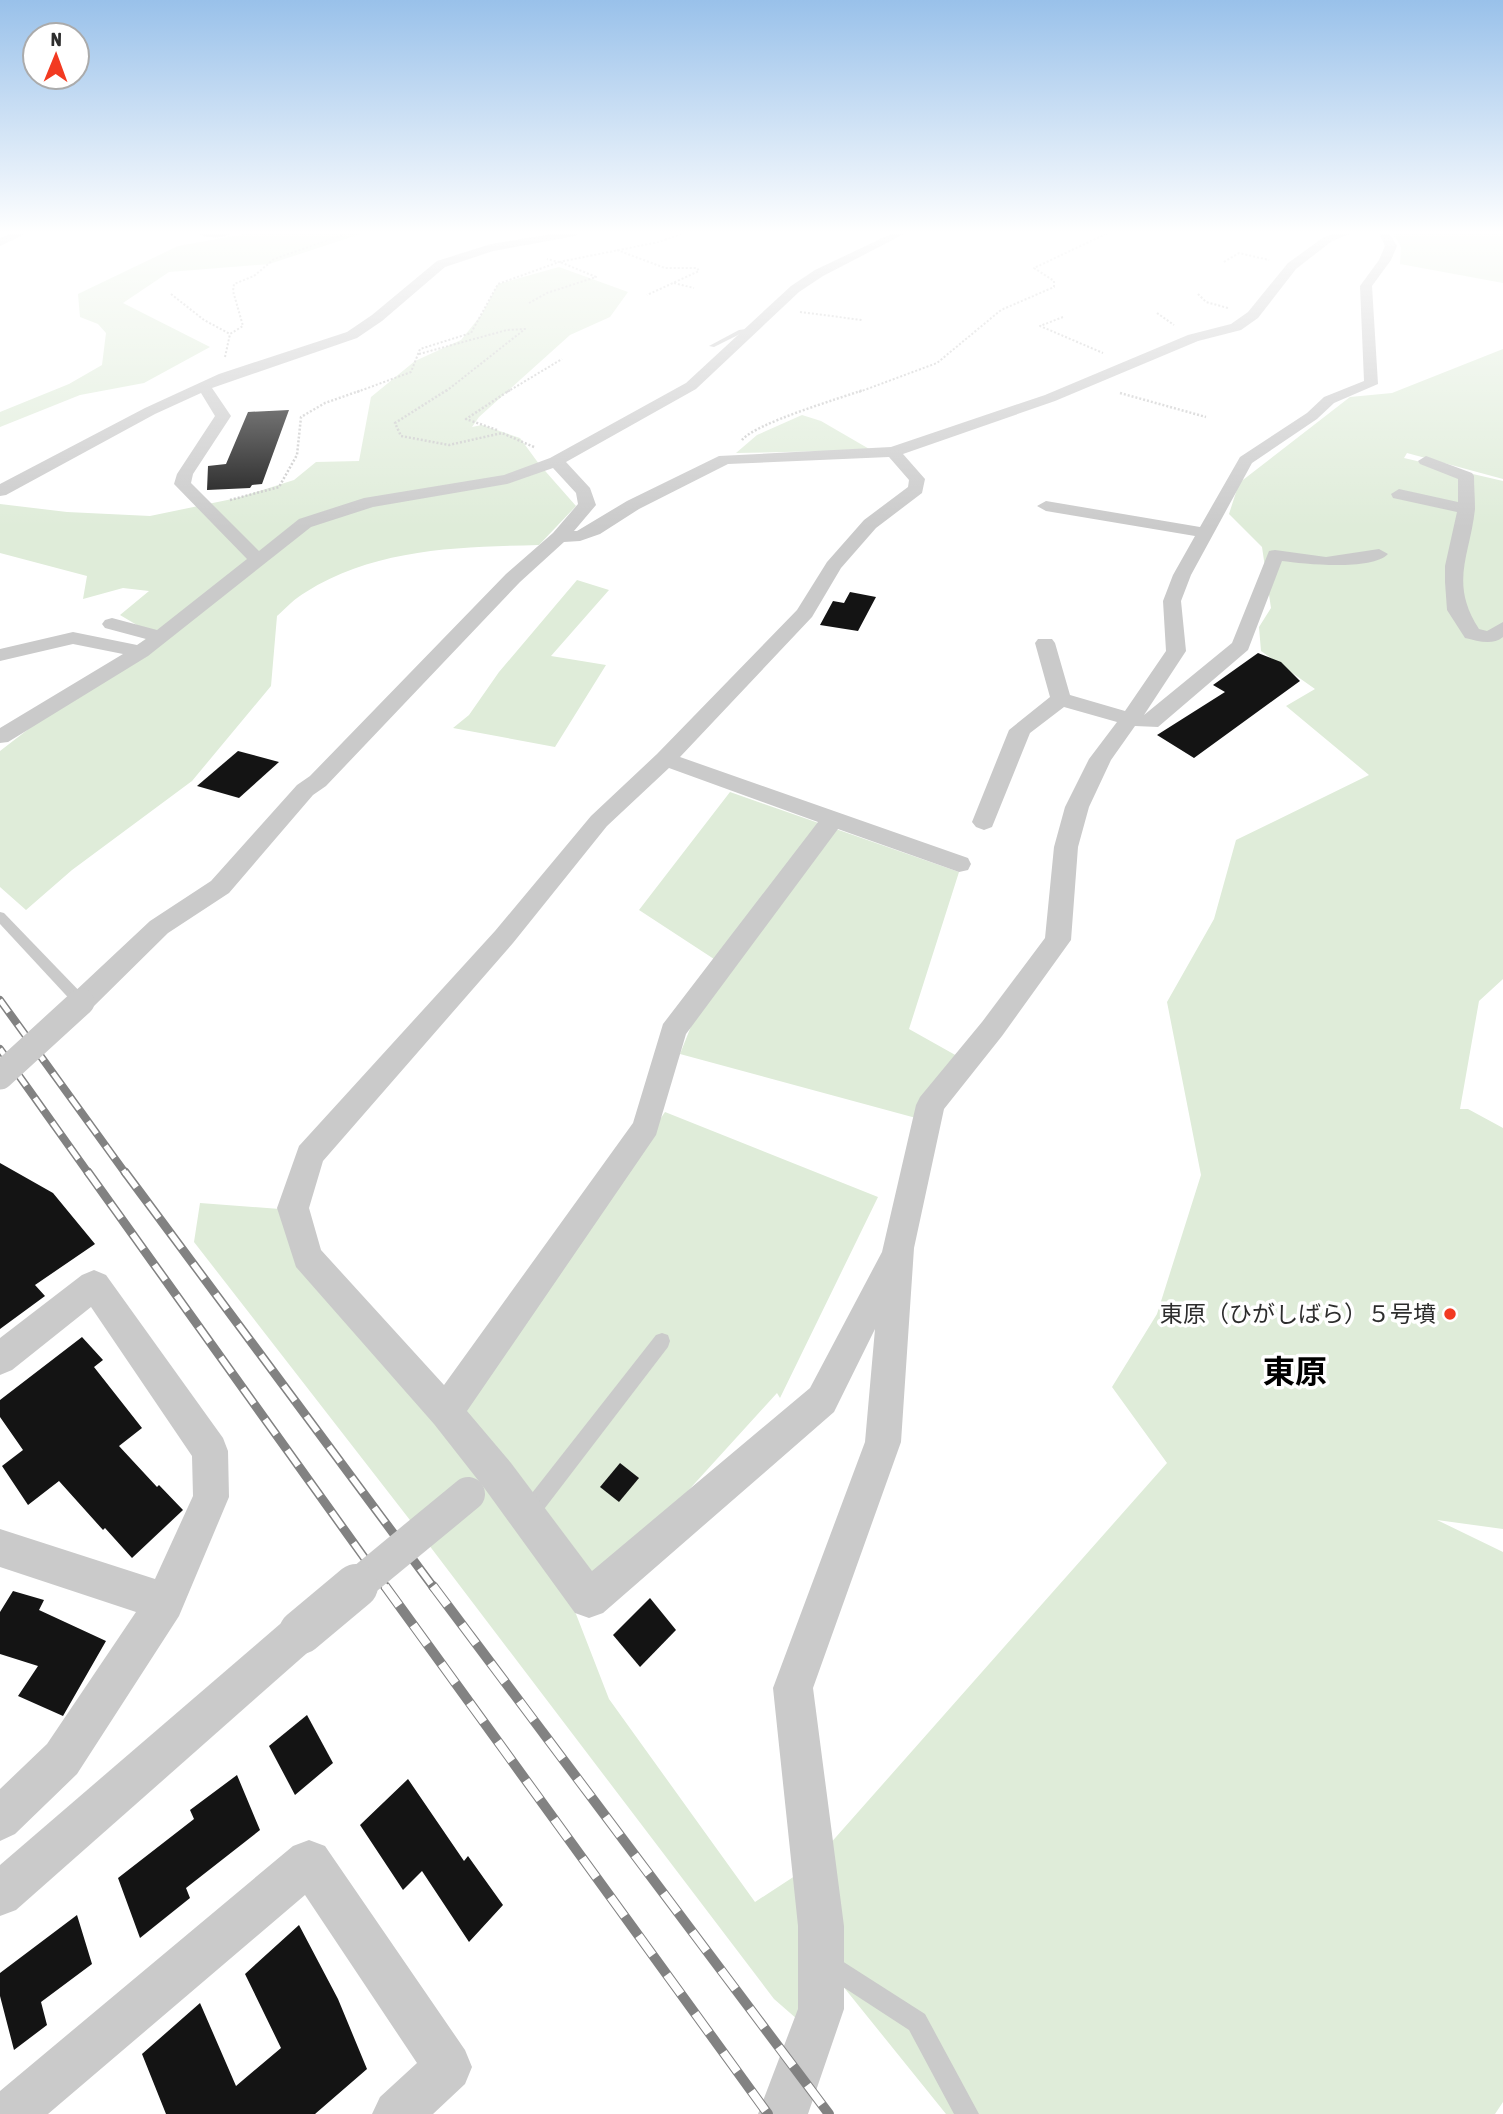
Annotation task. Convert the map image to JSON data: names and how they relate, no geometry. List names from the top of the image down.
{
  "districts": ["東原"],
  "places": ["東原（ひがしばら）５号墳"],
  "north": "top"
}
